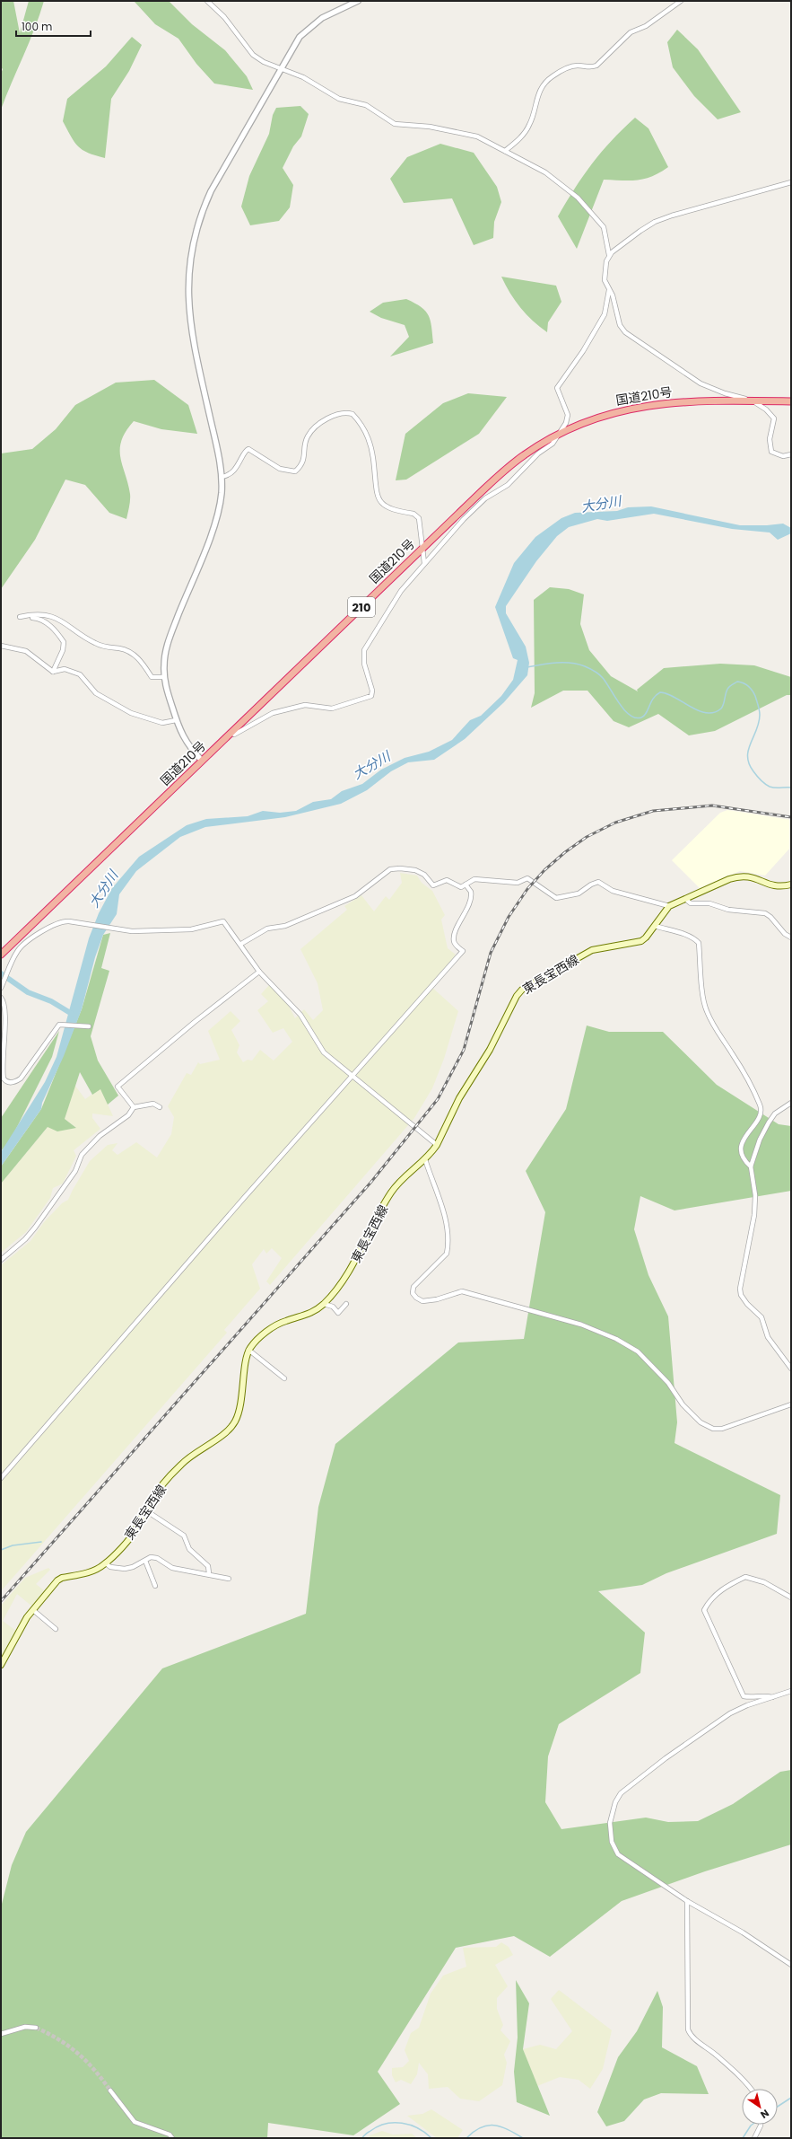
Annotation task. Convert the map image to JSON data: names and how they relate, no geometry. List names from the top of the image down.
{
  "streets": {
    "highway": ["国道210号", "210"],
    "main road": ["東長宝西線"]
  },
  "water": ["大分川"],
  "scale_bar": "100 m",
  "north": "bottom right"
}
